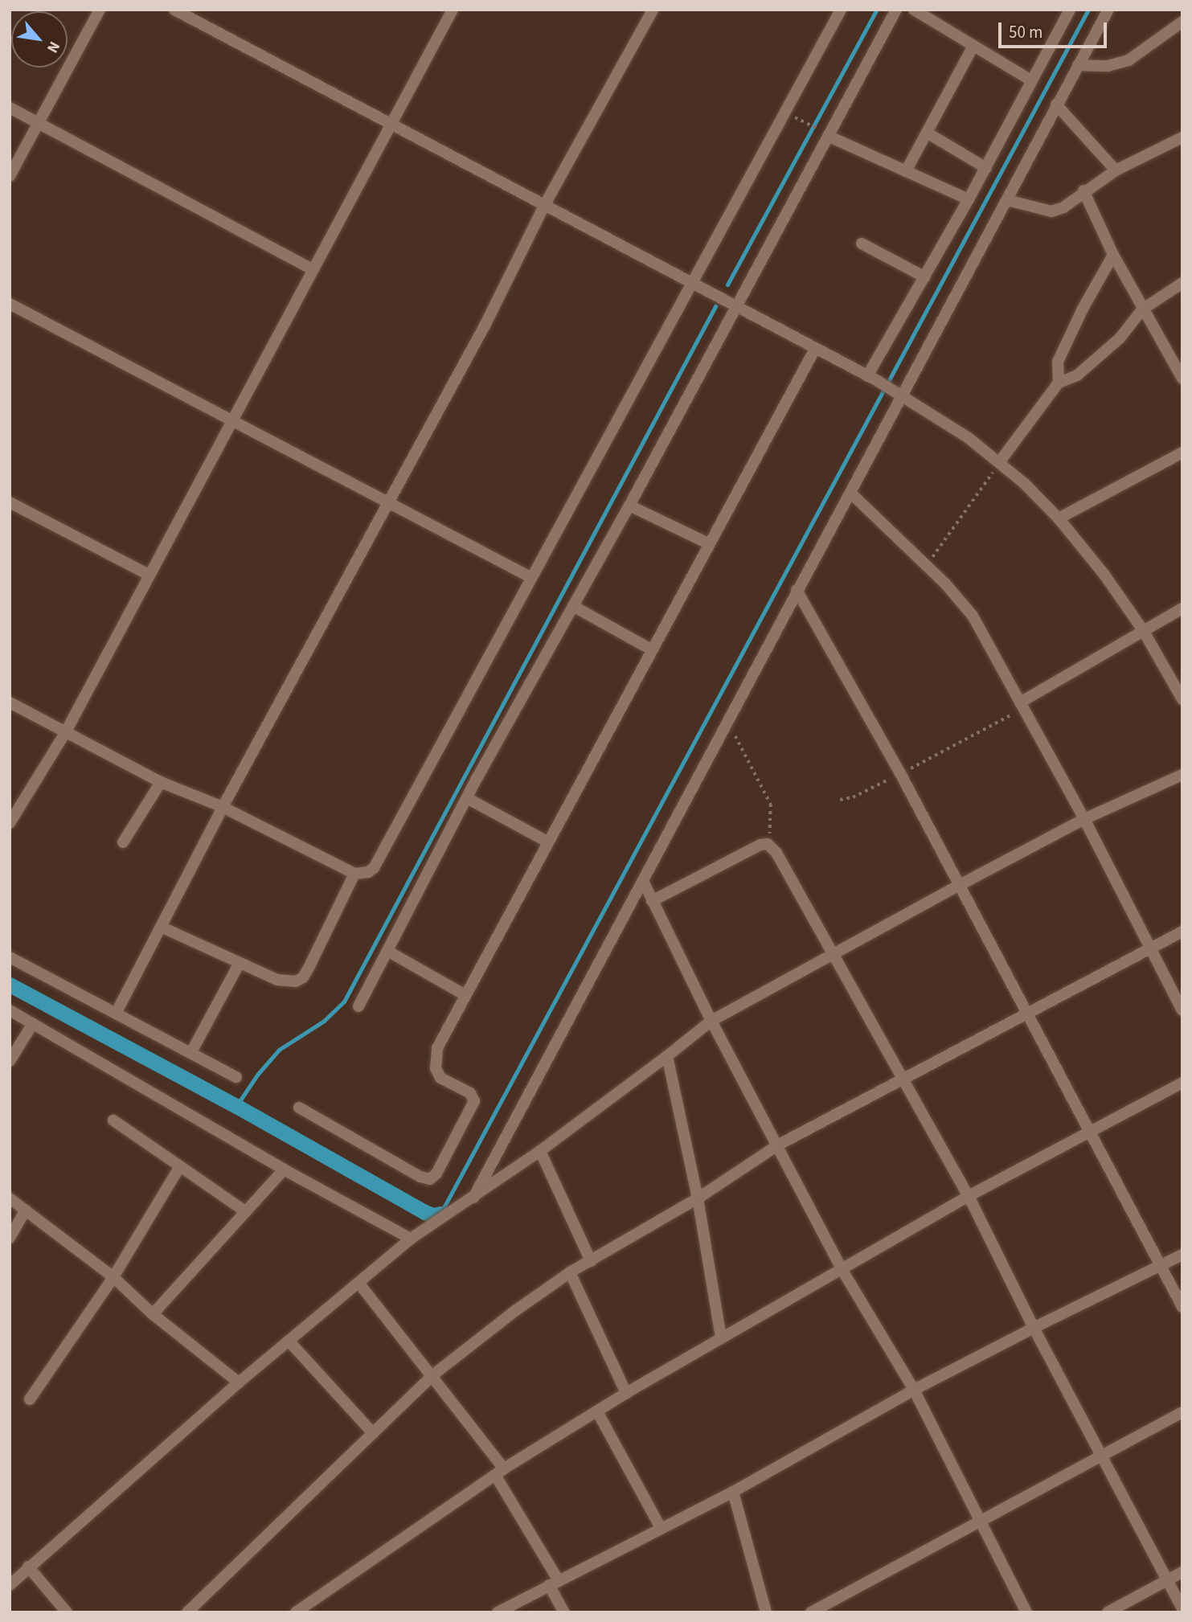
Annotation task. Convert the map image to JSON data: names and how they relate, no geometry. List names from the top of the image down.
{
  "scale_bar": "50 m",
  "north": "bottom right"
}
